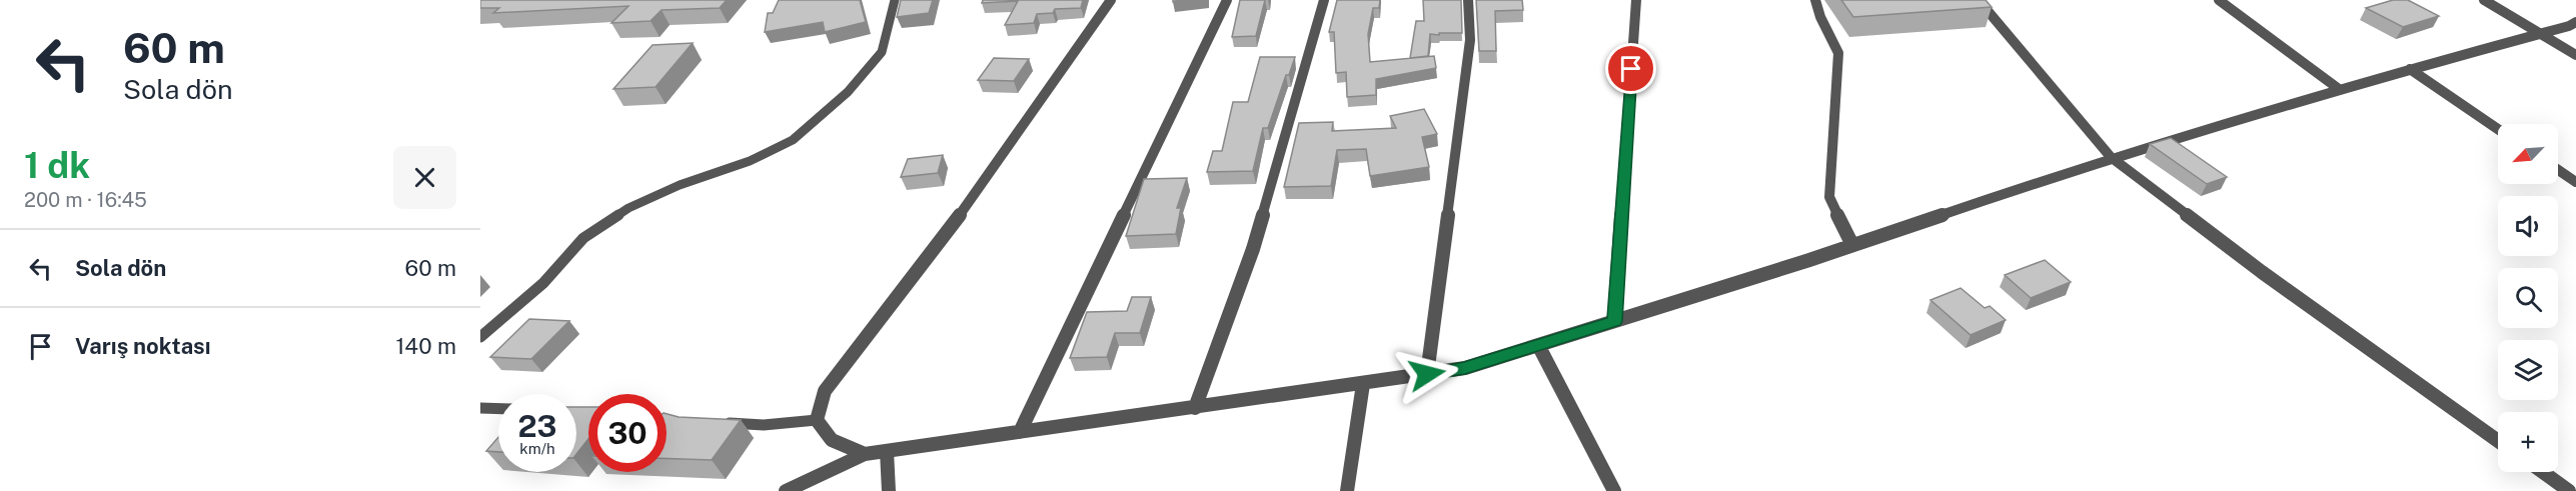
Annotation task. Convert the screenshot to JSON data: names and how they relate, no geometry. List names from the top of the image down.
{
  "north": "bottom left",
  "page": {
    "turn": ["60 m", "Sola dön"],
    "map_buttons": "+",
    "heading": ["1 dk", "200 m · 16:45"],
    "list": [
      {
        "name": "Sola dön",
        "value": "60 m"
      },
      {
        "name": "Varış noktası",
        "value": "140 m"
      }
    ],
    "speed": "23 km/h",
    "limit": "30"
  }
}
